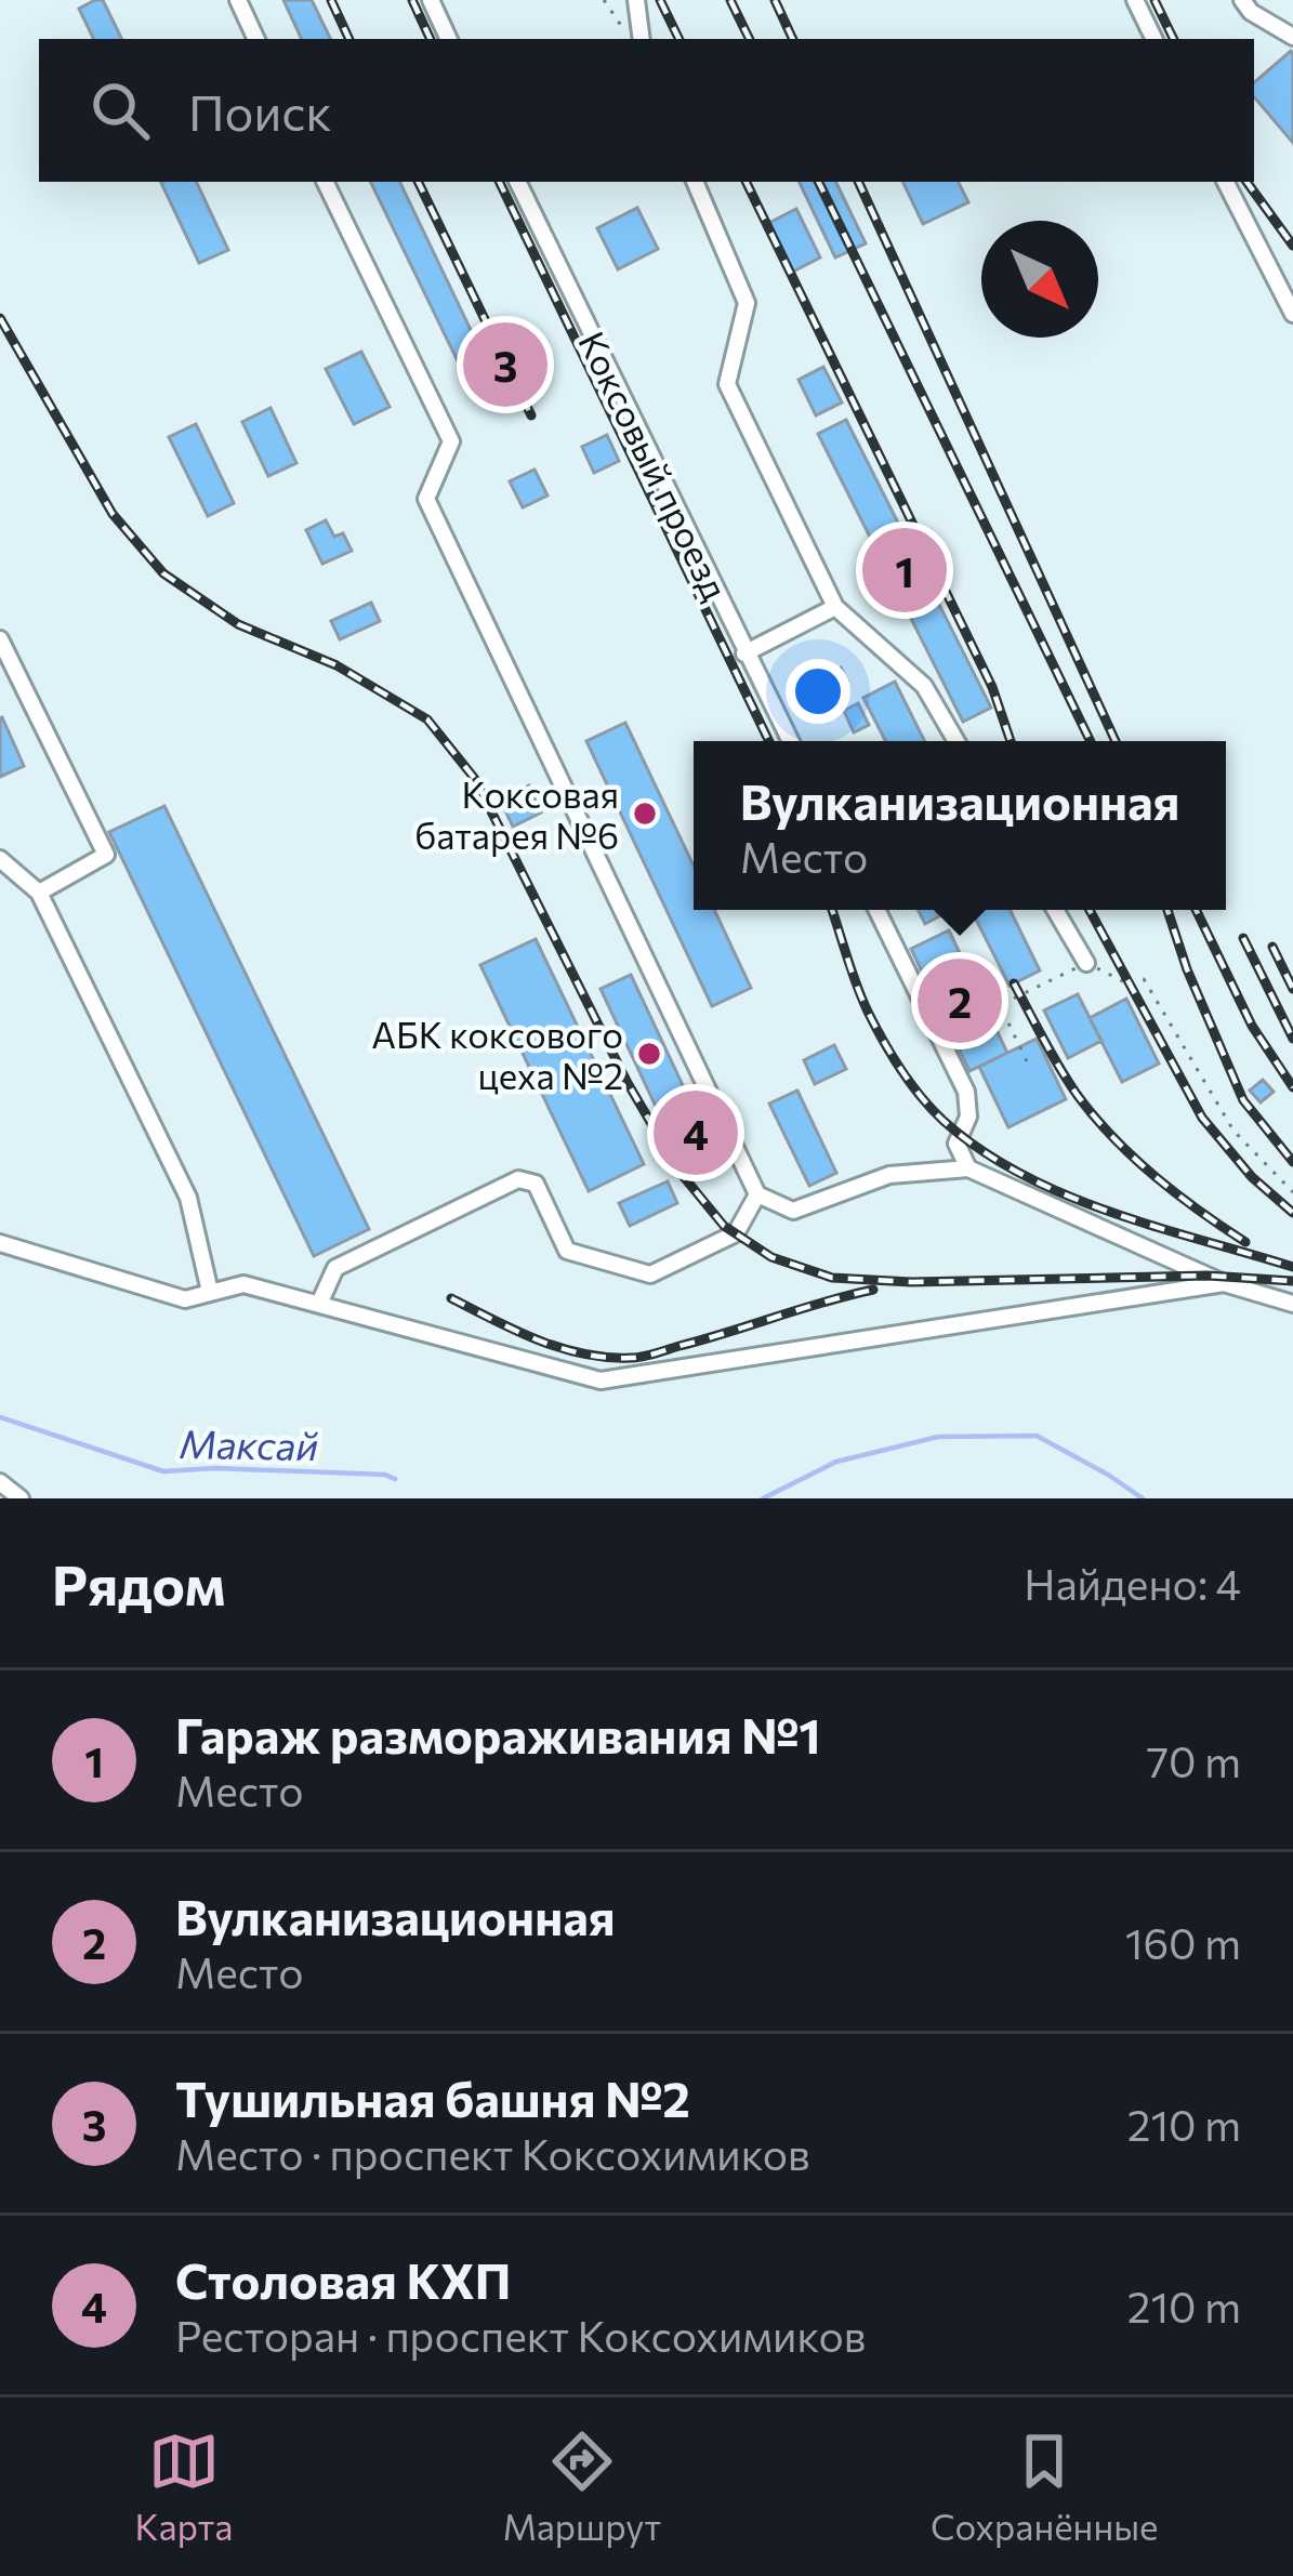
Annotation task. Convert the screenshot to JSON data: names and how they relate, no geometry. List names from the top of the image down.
{
  "streets": {
    "street": ["Коксовый проезд"]
  },
  "water": ["Максай"],
  "places": ["Коксовая батарея №6", "АБК коксового цеха №2"],
  "north": "bottom right",
  "page": {
    "search": "Поиск",
    "pins": [
      "3",
      "1",
      "2",
      "4"
    ],
    "popup": ["Вулканизационная", "Место"],
    "heading": ["Рядом", "Найдено: 4"],
    "list": [
      {
        "mark": "1",
        "name": "Гараж размораживания №1",
        "note": "Место",
        "value": "70 m"
      },
      {
        "mark": "2",
        "name": "Вулканизационная",
        "note": "Место",
        "value": "160 m"
      },
      {
        "mark": "3",
        "name": "Тушильная башня №2",
        "note": "Место · проспект Коксохимиков",
        "value": "210 m"
      },
      {
        "mark": "4",
        "name": "Столовая КХП",
        "note": "Ресторан · проспект Коксохимиков",
        "value": "210 m"
      }
    ],
    "nav": ["Карта", "Маршрут", "Сохранённые"]
  }
}
